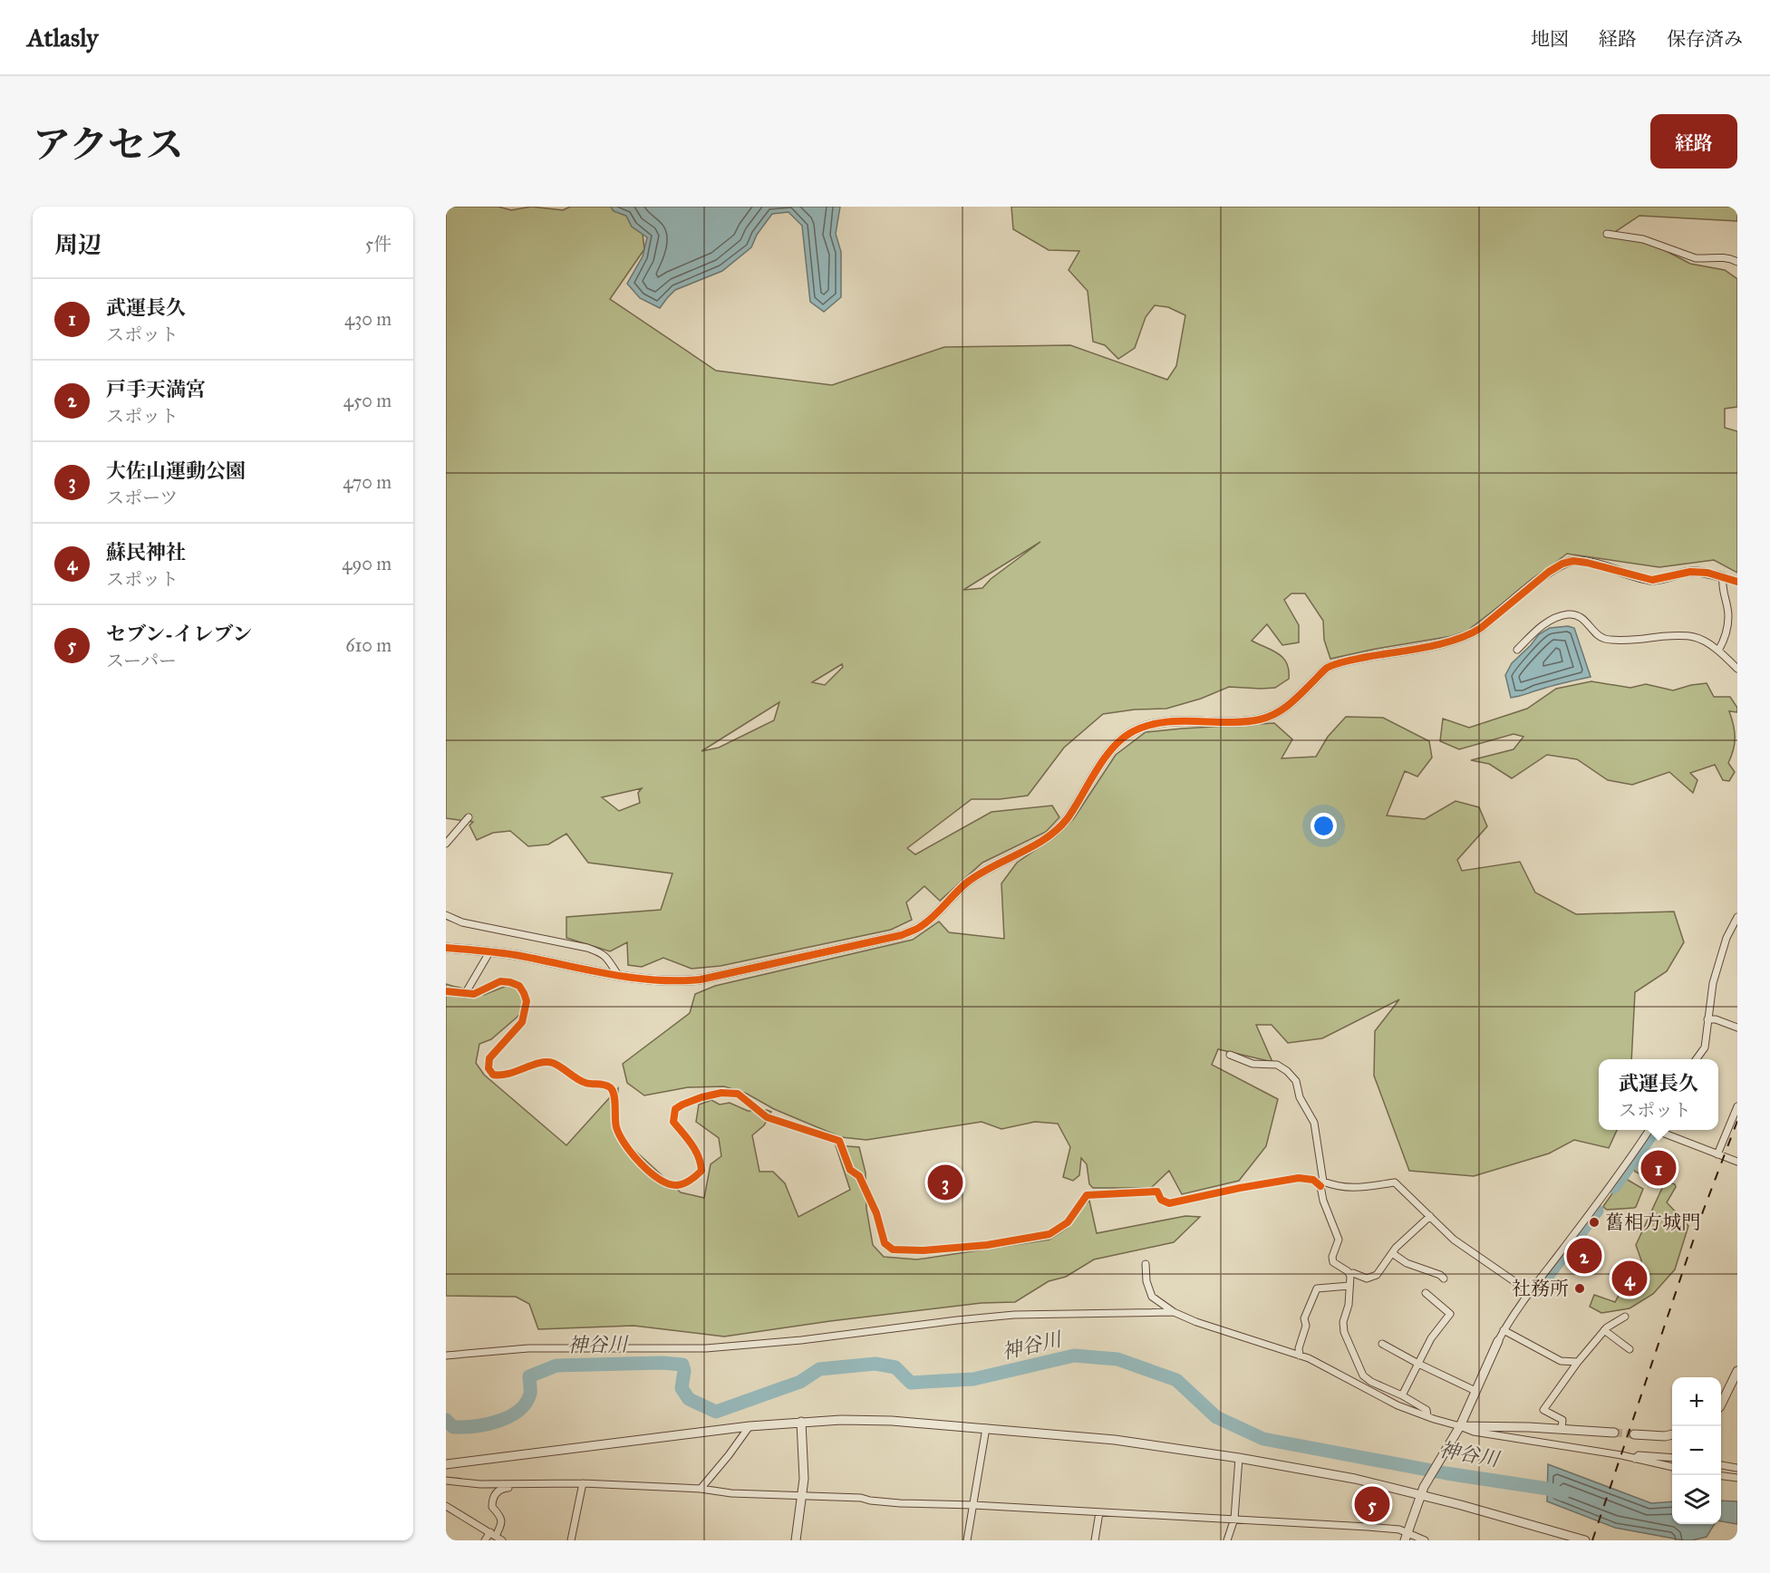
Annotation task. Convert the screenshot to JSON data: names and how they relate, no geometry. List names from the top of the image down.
{
  "water": ["神谷川"],
  "places": ["舊相方城門", "社務所"],
  "page": {
    "header": "Atlasly",
    "nav": ["地図", "経路", "保存済み"],
    "title": "アクセス",
    "buttons": "経路",
    "heading": ["周辺", "5件"],
    "list": [
      {
        "mark": "1",
        "name": "武運長久",
        "note": "スポット",
        "value": "430 m"
      },
      {
        "mark": "2",
        "name": "戸手天満宮",
        "note": "スポット",
        "value": "450 m"
      },
      {
        "mark": "3",
        "name": "大佐山運動公園",
        "note": "スポーツ",
        "value": "470 m"
      },
      {
        "mark": "4",
        "name": "蘇民神社",
        "note": "スポット",
        "value": "490 m"
      },
      {
        "mark": "5",
        "name": "セブン-イレブン",
        "note": "スーパー",
        "value": "610 m"
      }
    ],
    "popup": ["武運長久", "スポット"],
    "pins": [
      "1",
      "3",
      "2",
      "4",
      "5"
    ],
    "map_buttons": ["+", "−"]
  }
}
